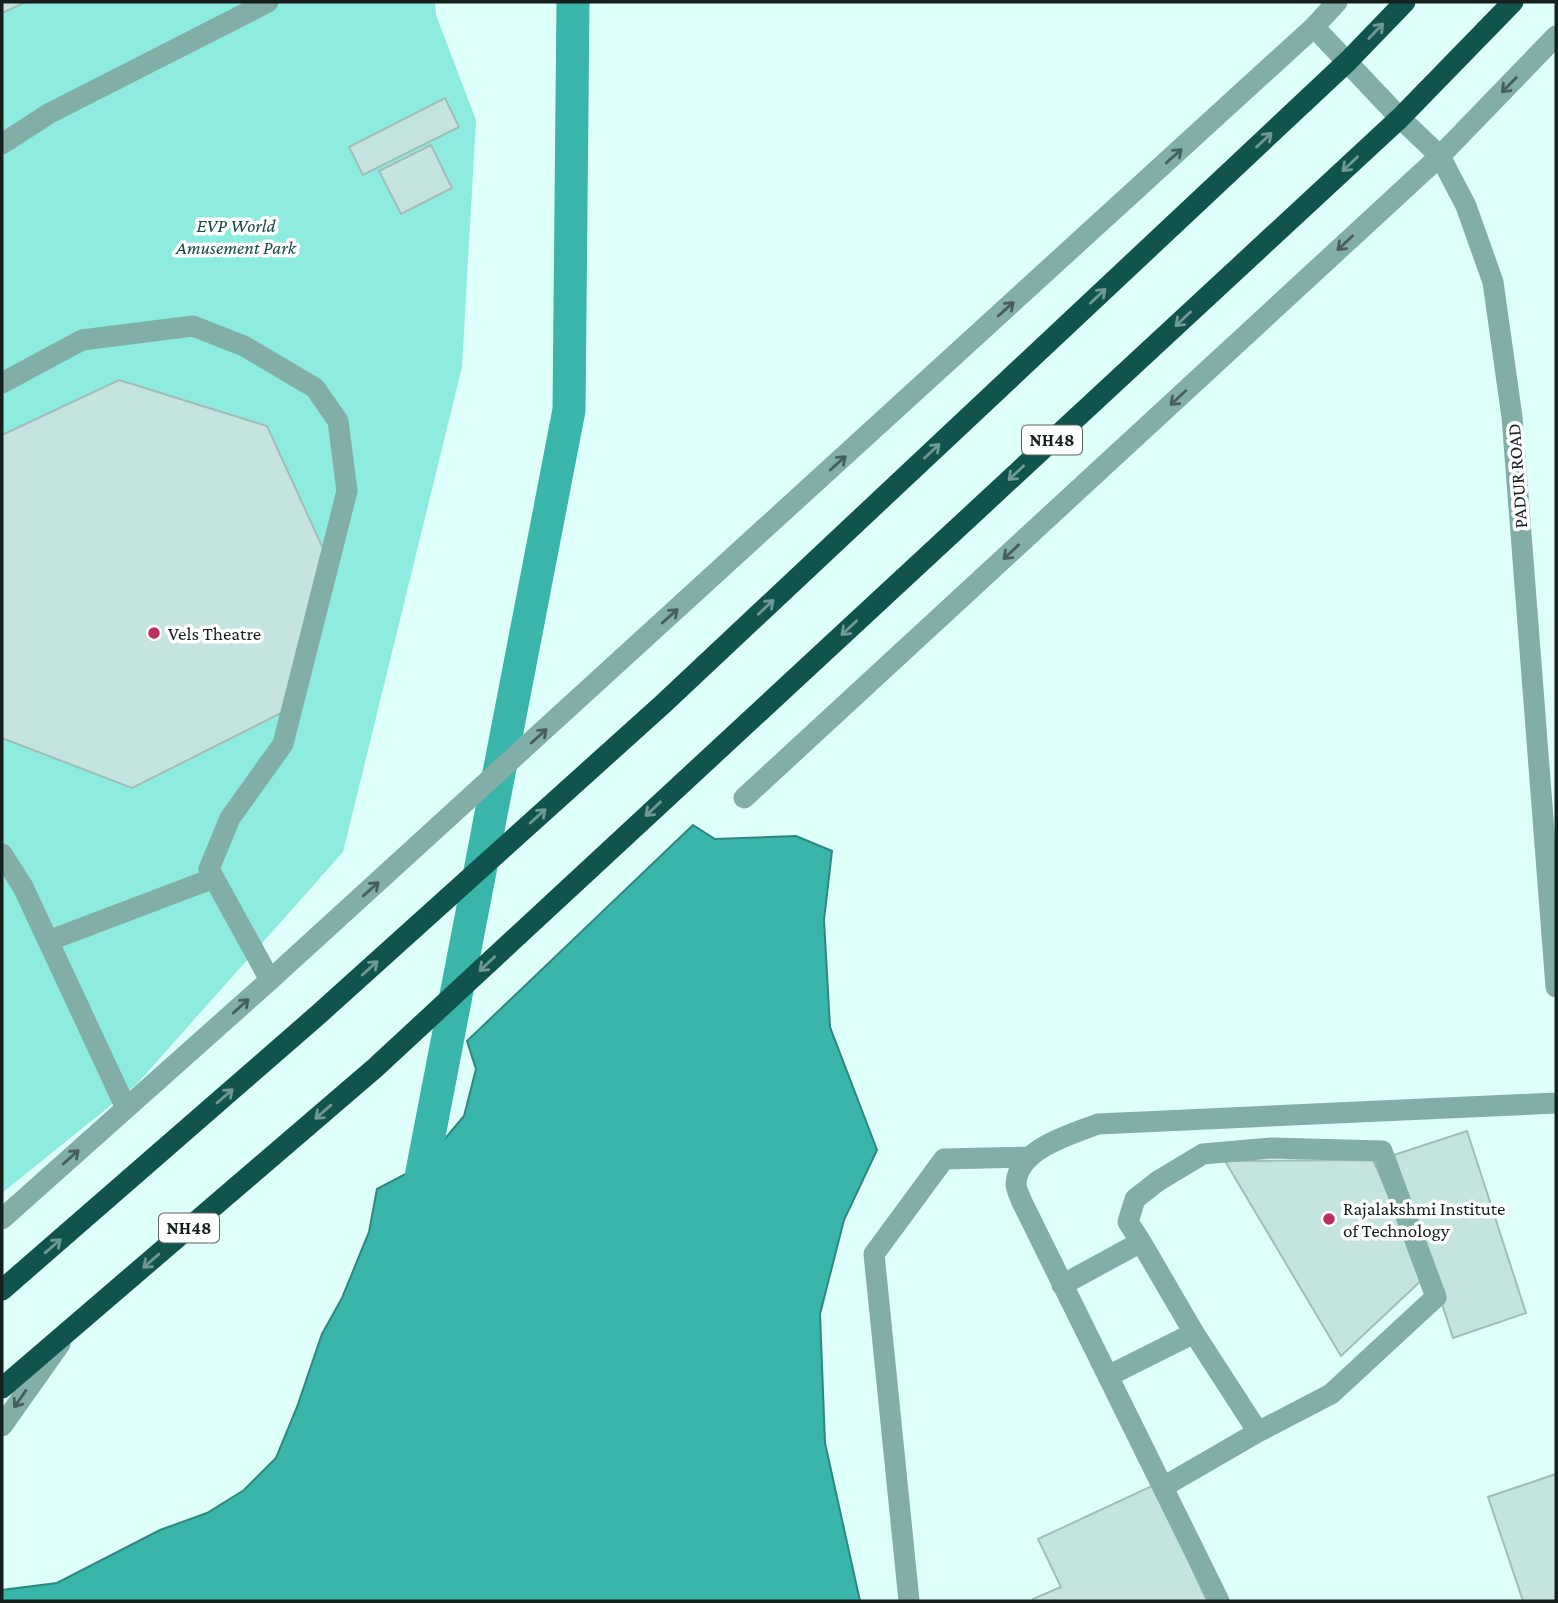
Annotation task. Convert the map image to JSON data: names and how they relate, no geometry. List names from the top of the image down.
{
  "streets": {
    "highway": ["NH48"],
    "street": ["PADUR ROAD"]
  },
  "crossings": [
    ["NH48", "PADUR ROAD"]
  ],
  "parks": ["EVP World Amusement Park"],
  "places": ["Vels Theatre", "Rajalakshmi Institute of Technology"]
}
